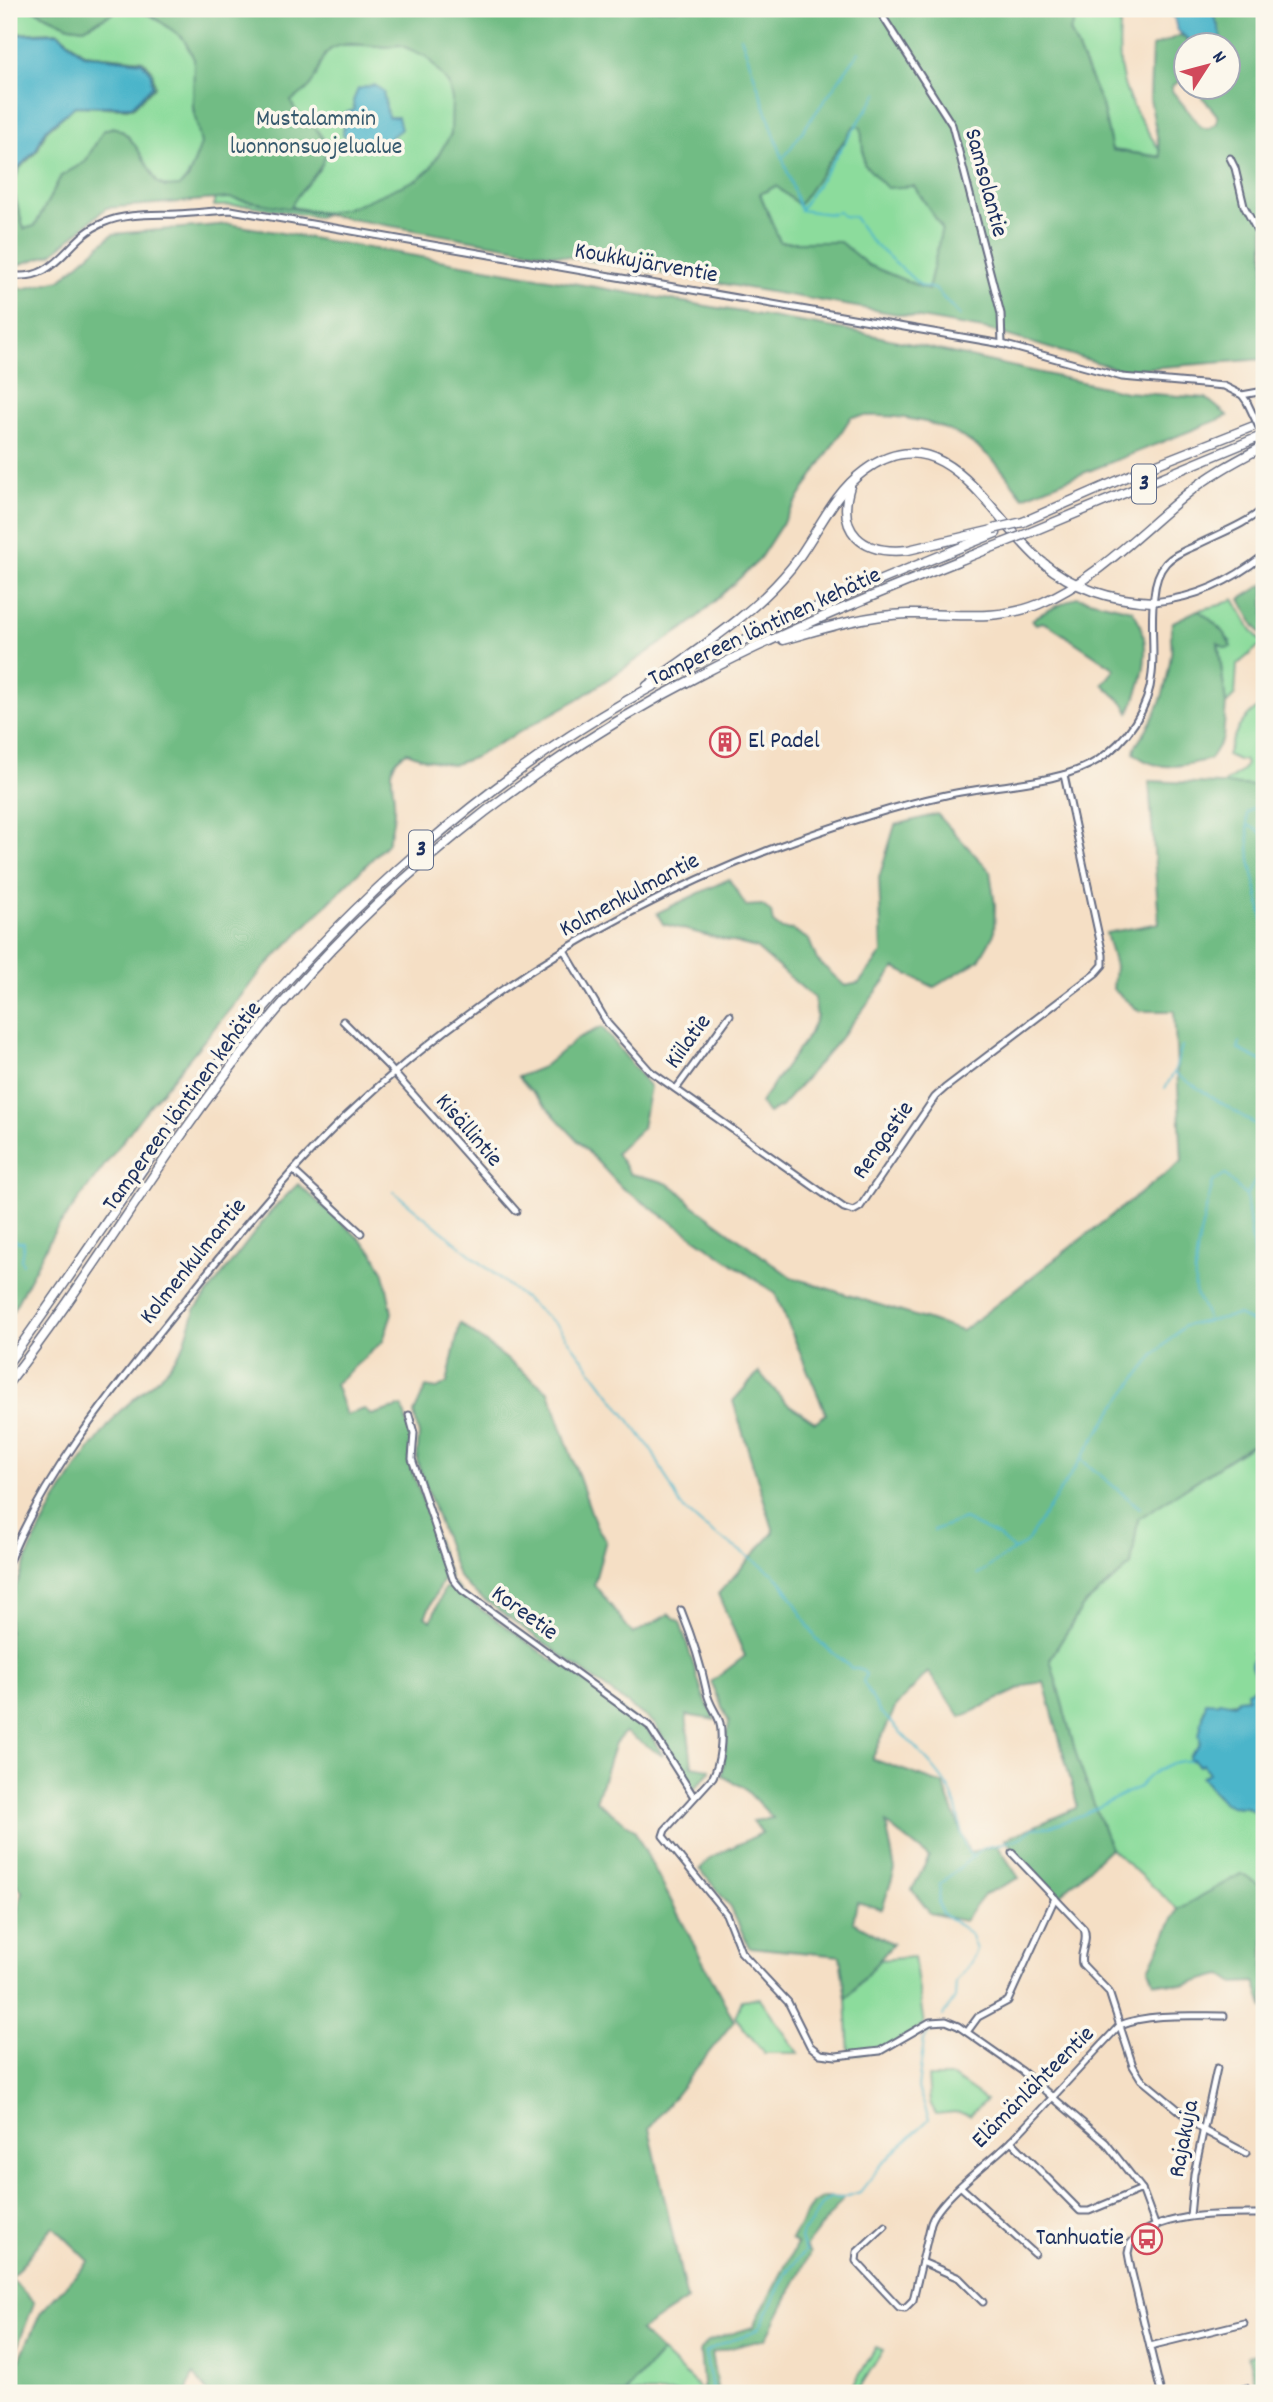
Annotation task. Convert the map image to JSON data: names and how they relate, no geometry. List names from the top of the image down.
{
  "streets": {
    "highway": ["3", "Tampereen läntinen kehätie"],
    "street": [
      "Samsolantie",
      "Koukkujärventie",
      "Kolmenkulmantie",
      "Kiilatie",
      "Kisällintie",
      "Rengastie",
      "Koreetie",
      "Elämänlähteentie",
      "Rajakuja"
    ]
  },
  "crossings": [
    ["Samsolantie", "Koukkujärventie"],
    ["Koukkujärventie", "Tampereen läntinen kehätie"],
    ["Kolmenkulmantie", "Kisällintie"],
    ["Kolmenkulmantie", "Rengastie"],
    ["Kiilatie", "Rengastie"]
  ],
  "parks": ["Mustalammin luonnonsuojelualue"],
  "places": {
    "building": ["El Padel"],
    "bus stop": ["Tanhuatie"]
  },
  "north": "top right"
}
